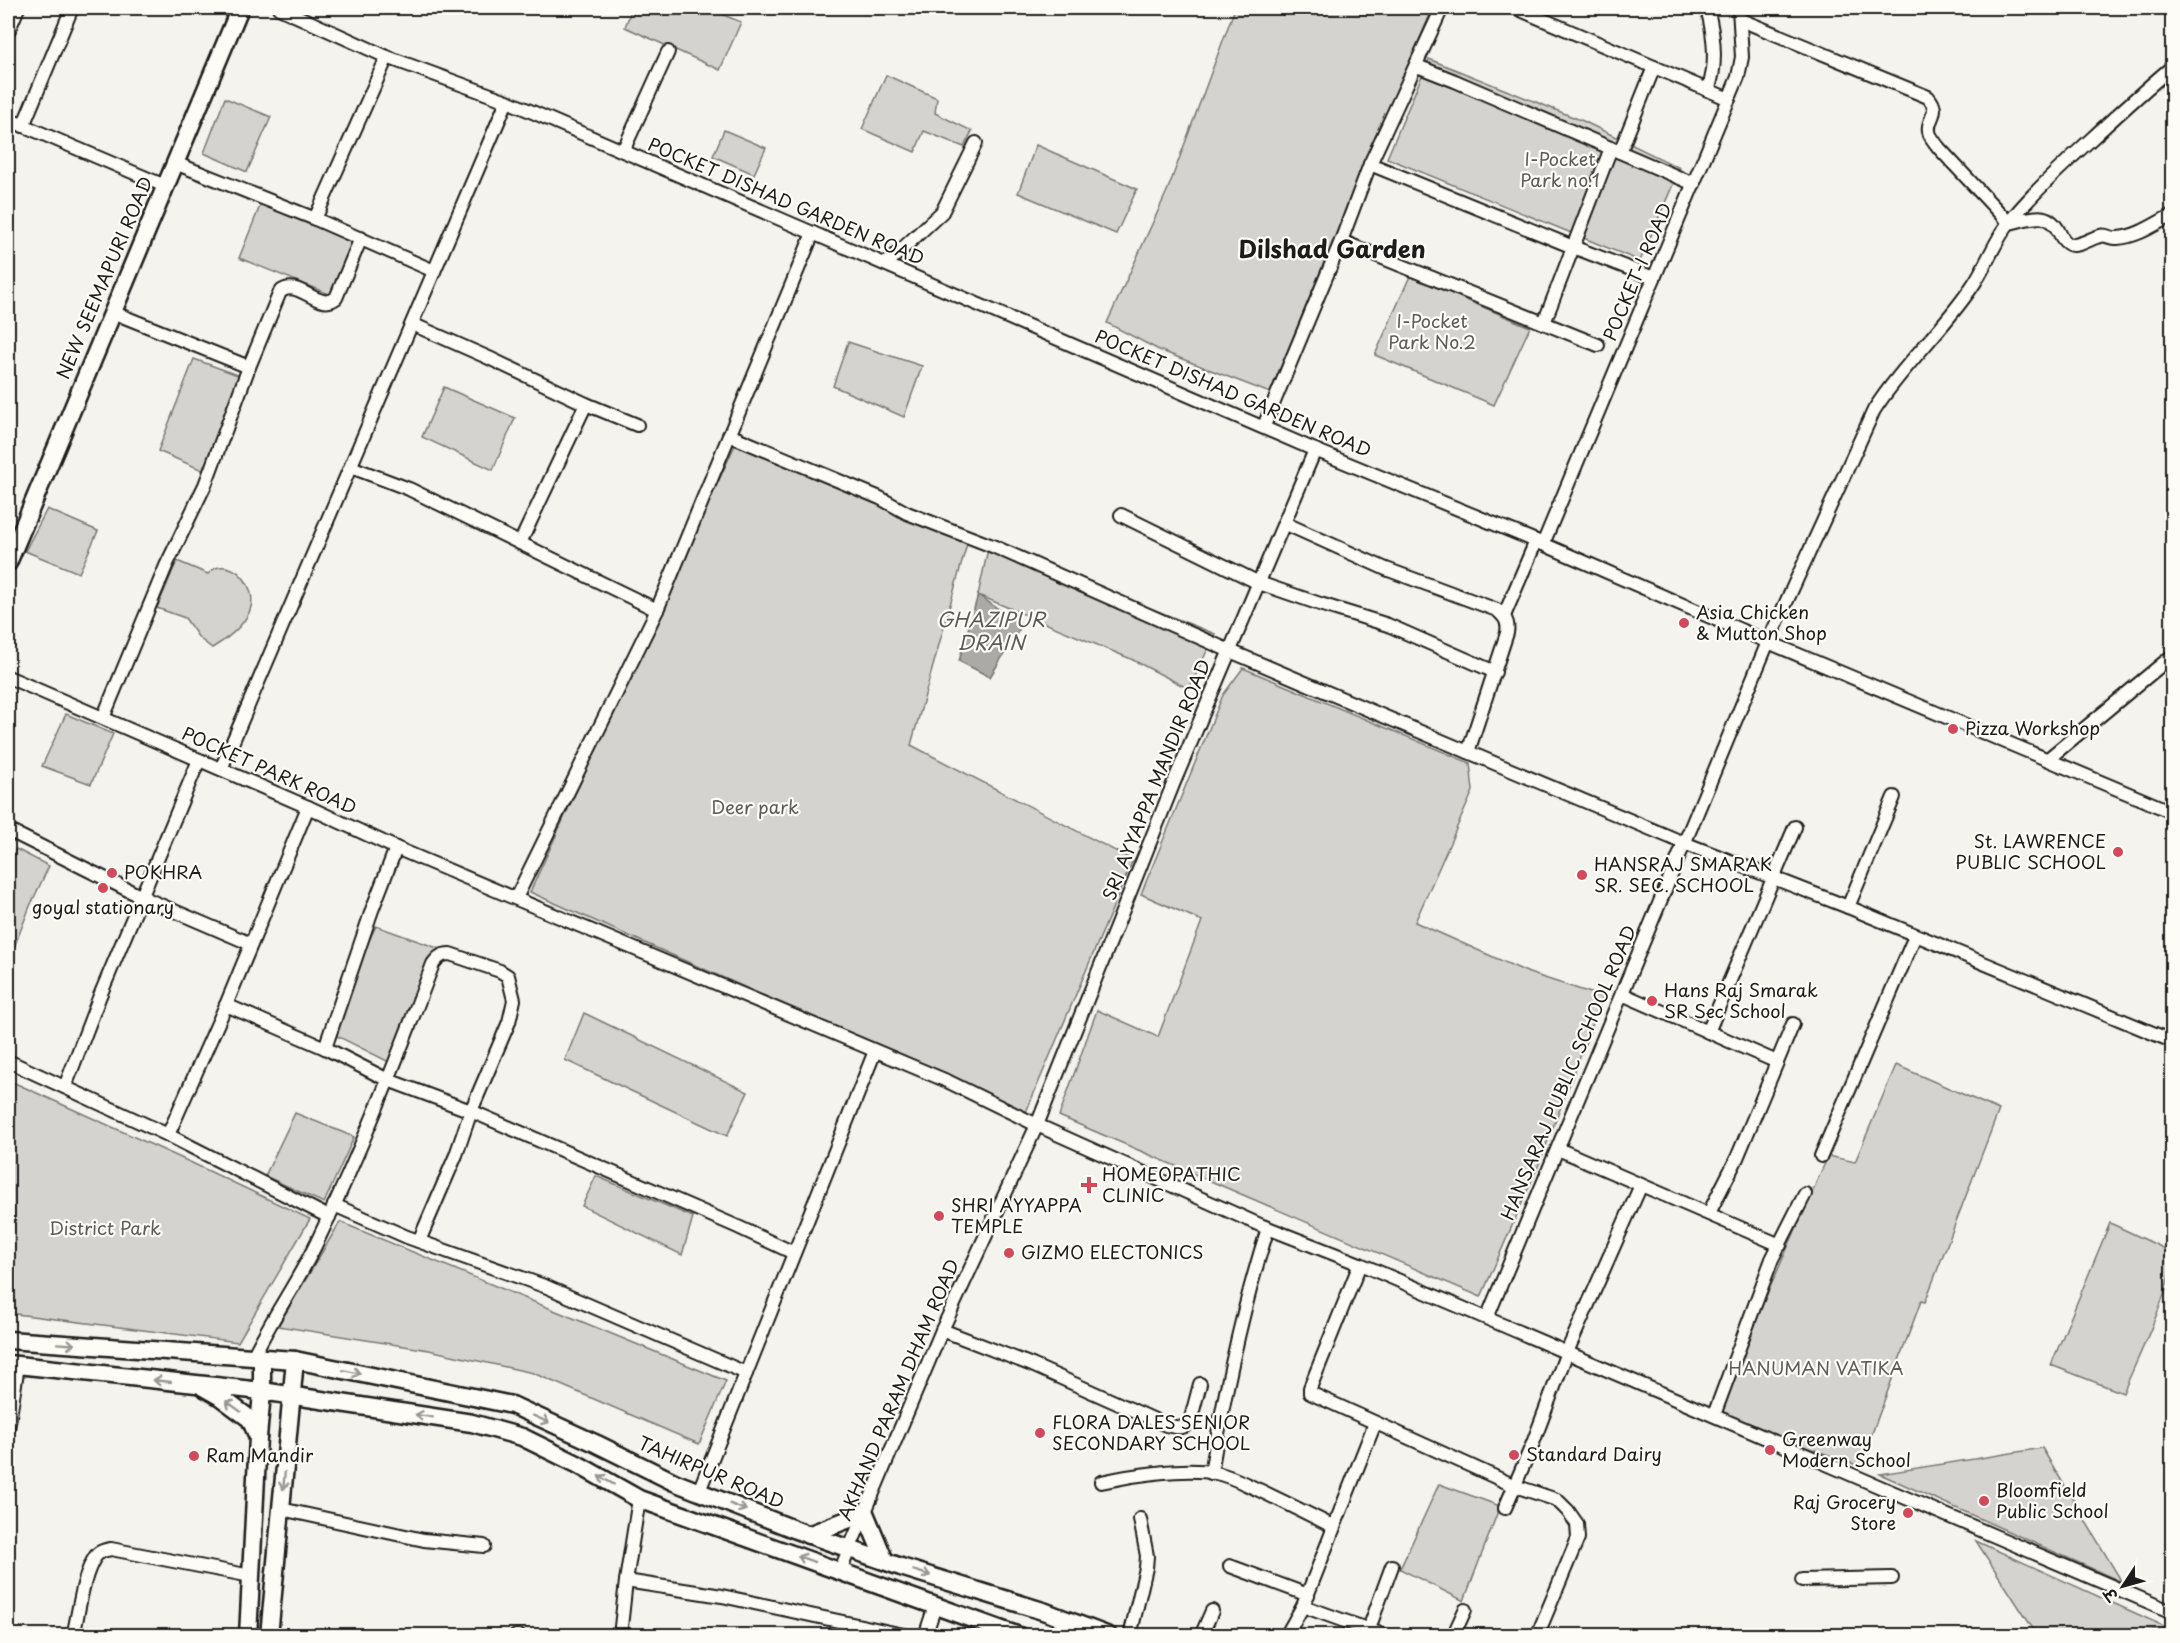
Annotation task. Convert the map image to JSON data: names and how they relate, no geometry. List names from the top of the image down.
{
  "streets": {
    "main road": ["NEW SEEMAPURI ROAD", "TAHIRPUR ROAD"],
    "street": [
      "POCKET DISHAD GARDEN ROAD",
      "POCKET-I ROAD",
      "POCKET PARK ROAD",
      "SRI AYYAPPA MANDIR ROAD",
      "HANSARAJ PUBLIC SCHOOL ROAD",
      "AKHAND PARAM DHAM ROAD"
    ]
  },
  "crossings": [
    ["POCKET DISHAD GARDEN ROAD", "POCKET-I ROAD"],
    ["POCKET DISHAD GARDEN ROAD", "SRI AYYAPPA MANDIR ROAD"],
    ["POCKET DISHAD GARDEN ROAD", "HANSARAJ PUBLIC SCHOOL ROAD"],
    ["POCKET PARK ROAD", "SRI AYYAPPA MANDIR ROAD"],
    ["POCKET PARK ROAD", "HANSARAJ PUBLIC SCHOOL ROAD"],
    ["POCKET PARK ROAD", "AKHAND PARAM DHAM ROAD"],
    ["SRI AYYAPPA MANDIR ROAD", "AKHAND PARAM DHAM ROAD"],
    ["AKHAND PARAM DHAM ROAD", "TAHIRPUR ROAD"]
  ],
  "districts": ["Dilshad Garden"],
  "water": ["GHAZIPUR DRAIN"],
  "parks": [
    "I-Pocket Park no.1",
    "I-Pocket Park No.2",
    "Deer park",
    "District Park",
    "HANUMAN VATIKA"
  ],
  "places": {
    "other": [
      "Asia Chicken & Mutton Shop",
      "Pizza Workshop",
      "St. LAWRENCE PUBLIC SCHOOL",
      "POKHRA",
      "HANSRAJ SMARAK SR. SEC. SCHOOL",
      "goyal stationary",
      "Hans Raj Smarak SR Sec School",
      "SHRI AYYAPPA TEMPLE",
      "GIZMO ELECTONICS",
      "FLORA DALES SENIOR SECONDARY SCHOOL",
      "Greenway Modern School",
      "Standard Dairy",
      "Ram Mandir",
      "Bloomfield Public School",
      "Raj Grocery Store"
    ],
    "health": ["HOMEOPATHIC CLINIC"]
  },
  "north": "bottom left"
}
